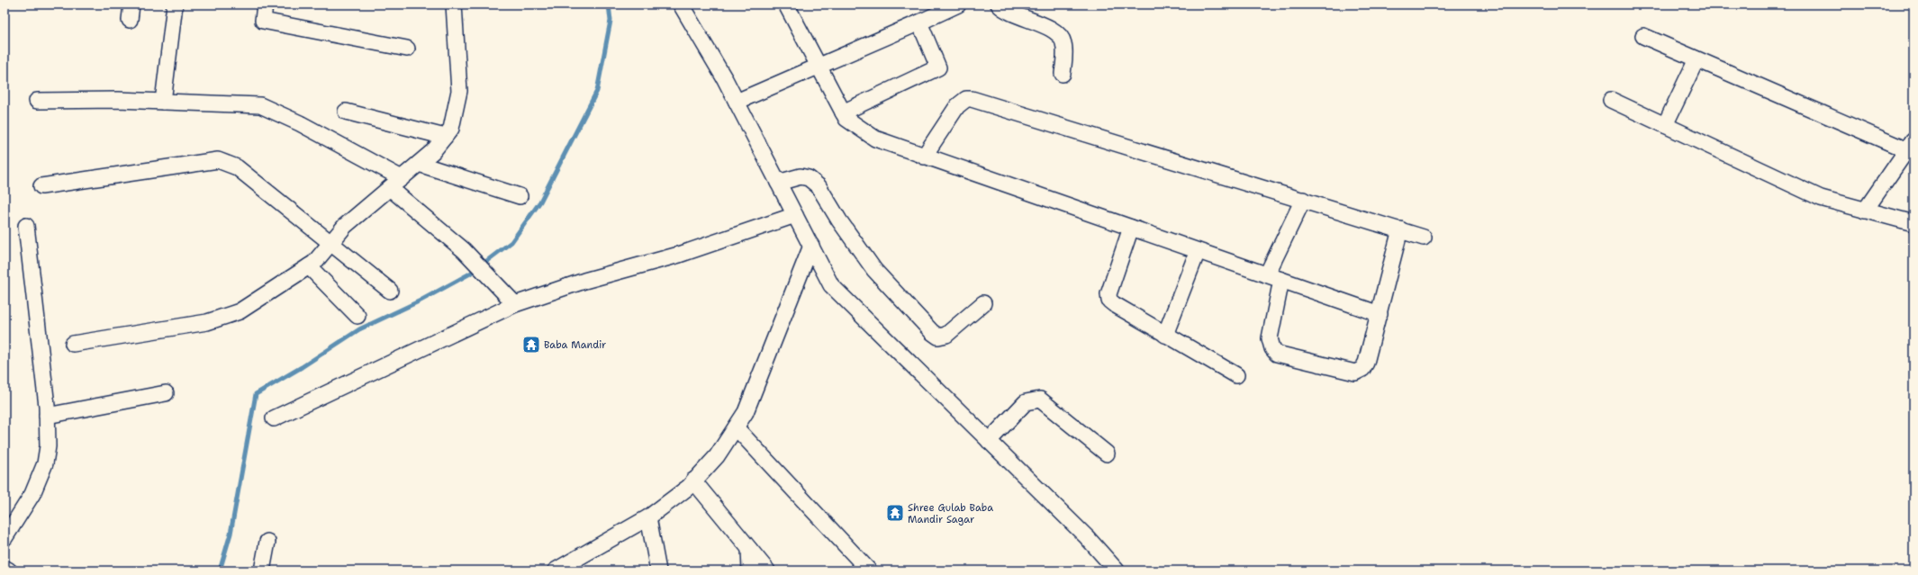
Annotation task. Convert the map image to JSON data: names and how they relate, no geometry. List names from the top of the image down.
{
  "places": {
    "temple": ["Baba Mandir", "Shree Gulab Baba Mandir Sagar"]
  }
}
